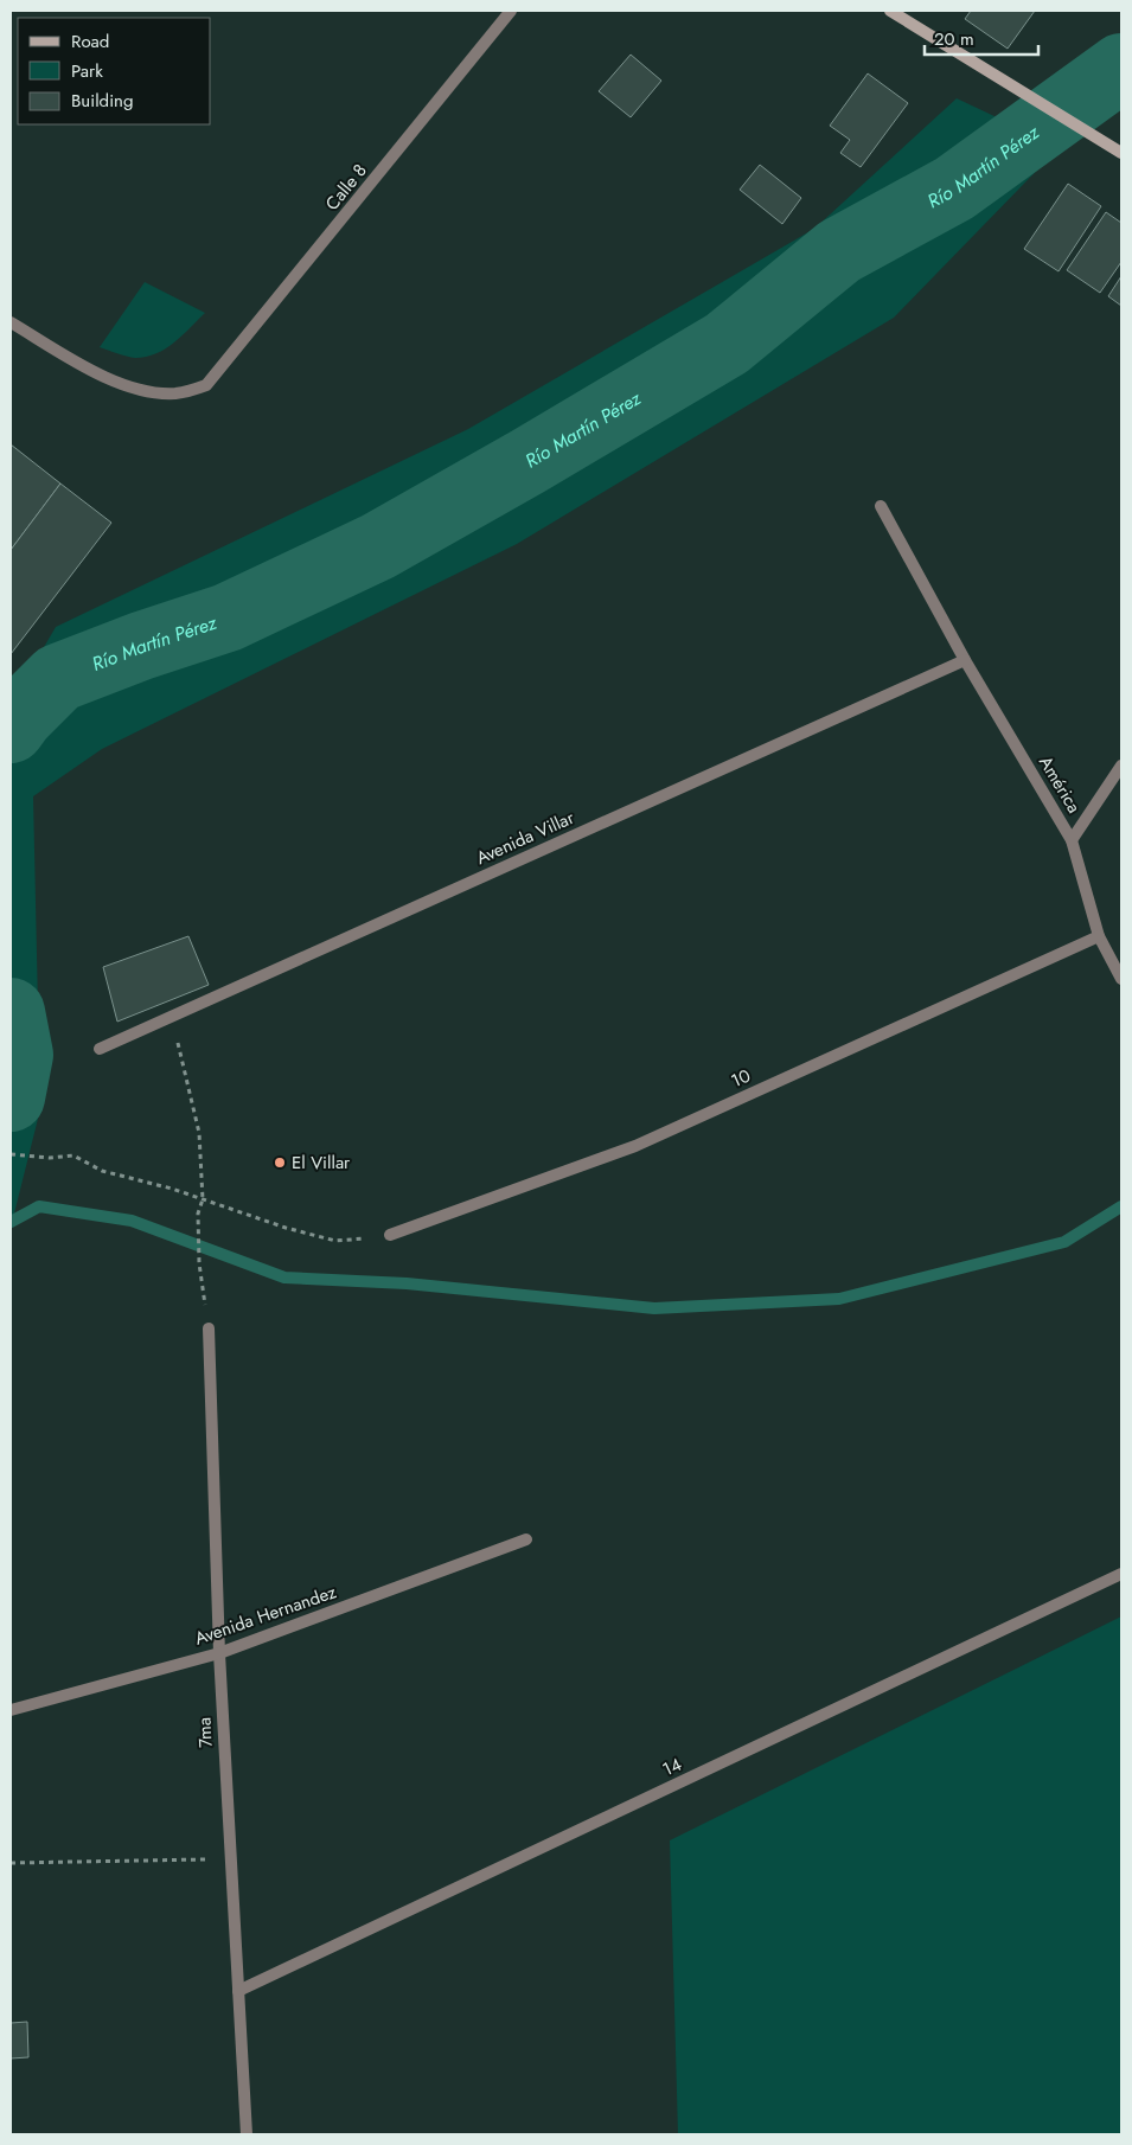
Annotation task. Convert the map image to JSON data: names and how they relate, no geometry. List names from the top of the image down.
{
  "streets": {
    "street": [
      "Calle 8",
      "América",
      "Avenida Villar",
      "10",
      "Avenida Hernandez",
      "7ma",
      "14"
    ]
  },
  "crossings": [
    ["América", "Avenida Villar"],
    ["América", "10"],
    ["Avenida Hernandez", "7ma"],
    ["7ma", "14"]
  ],
  "water": ["Río Martín Pérez"],
  "places": ["El Villar"],
  "legend": ["Road", "Park", "Building"],
  "scale_bar": "20 m"
}
